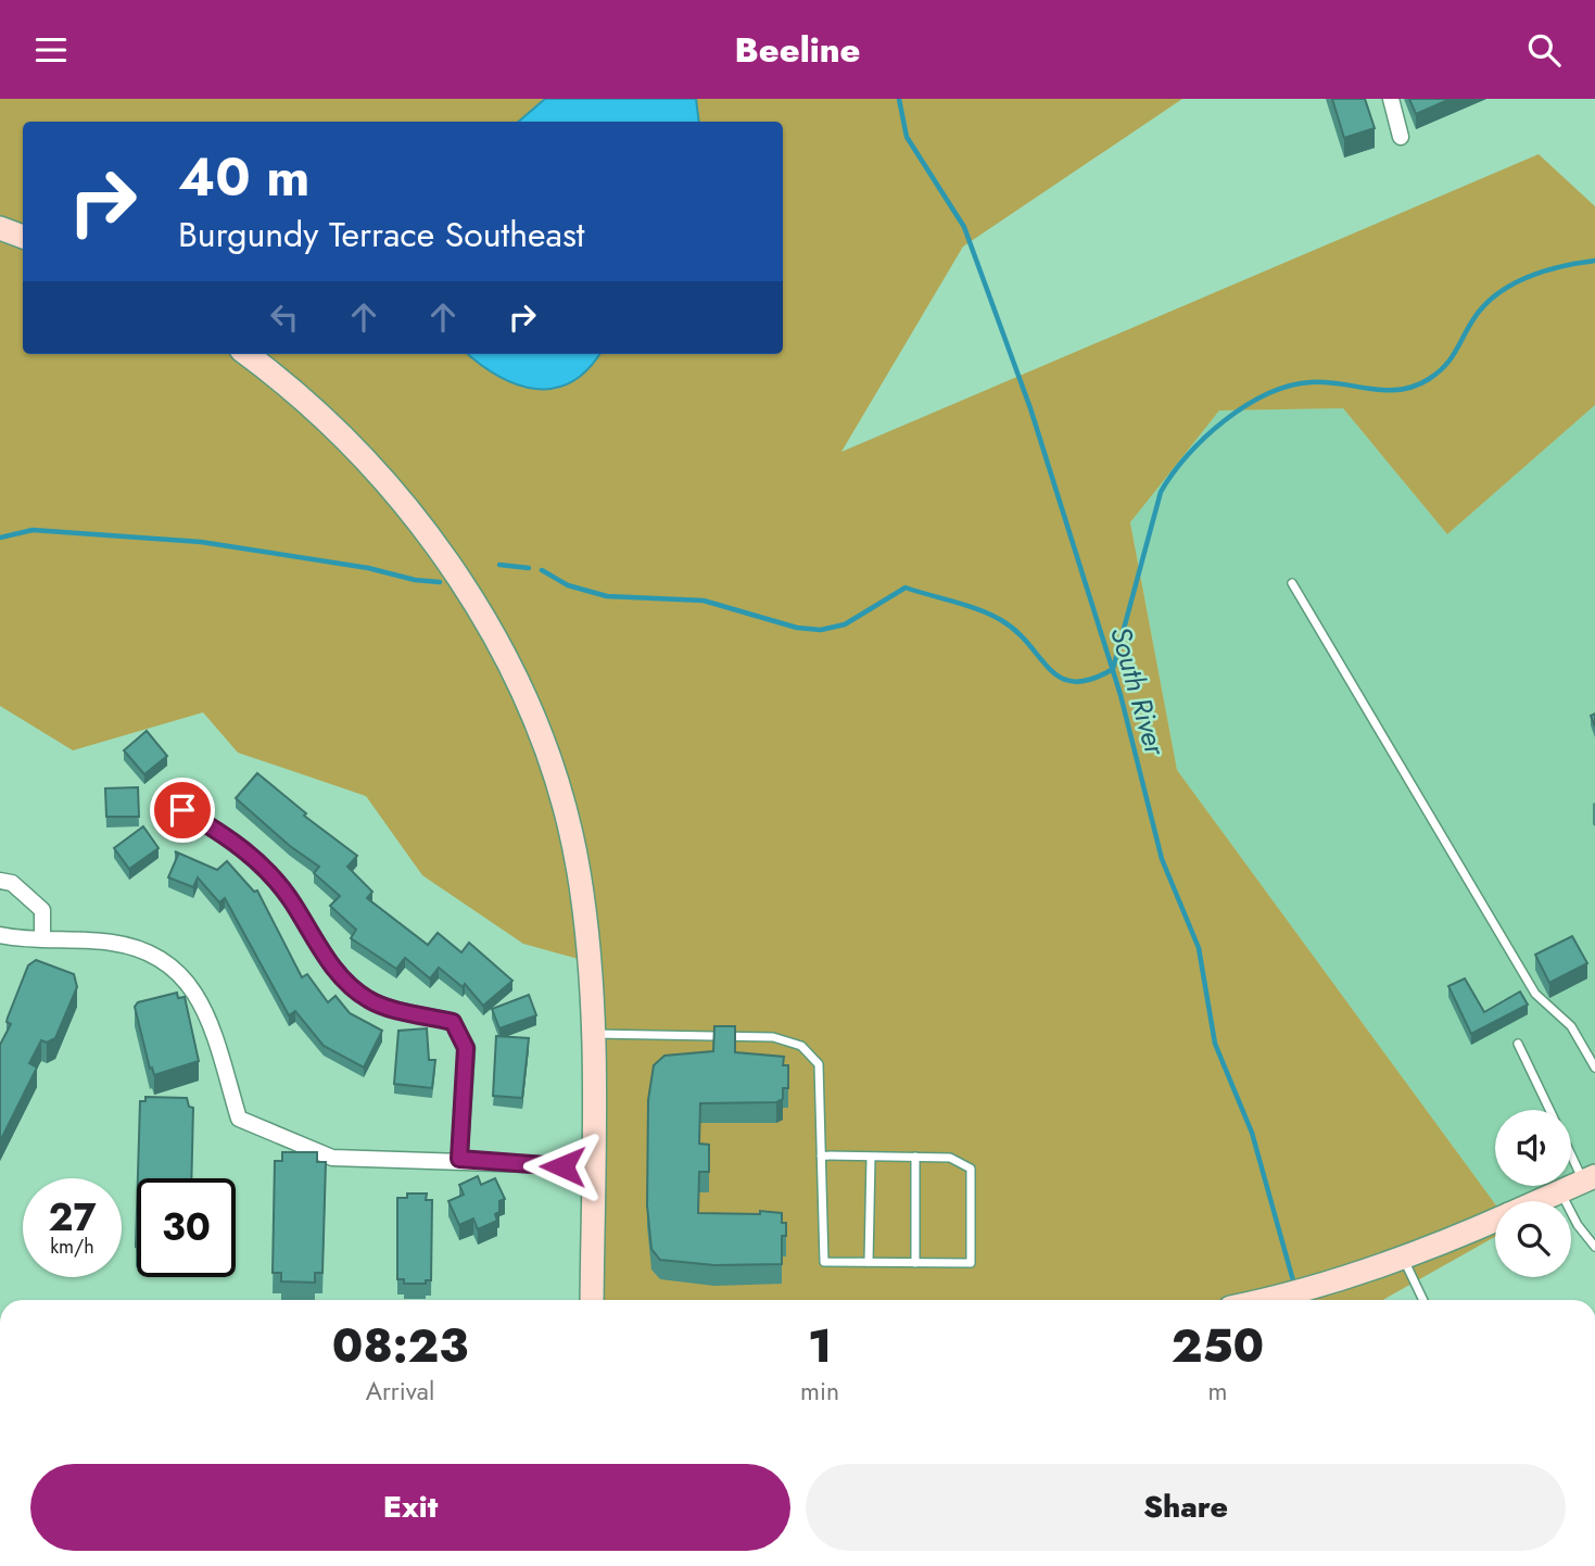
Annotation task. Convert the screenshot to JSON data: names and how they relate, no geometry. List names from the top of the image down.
{
  "water": ["South River"],
  "page": {
    "header": "Beeline",
    "turn": ["40 m", "Burgundy Terrace Southeast"],
    "speed": "27 km/h",
    "limit": "30",
    "eta": [
      "08:23",
      "Arrival",
      "1",
      "min",
      "250",
      "m"
    ],
    "buttons": ["Exit", "Share"]
  }
}
